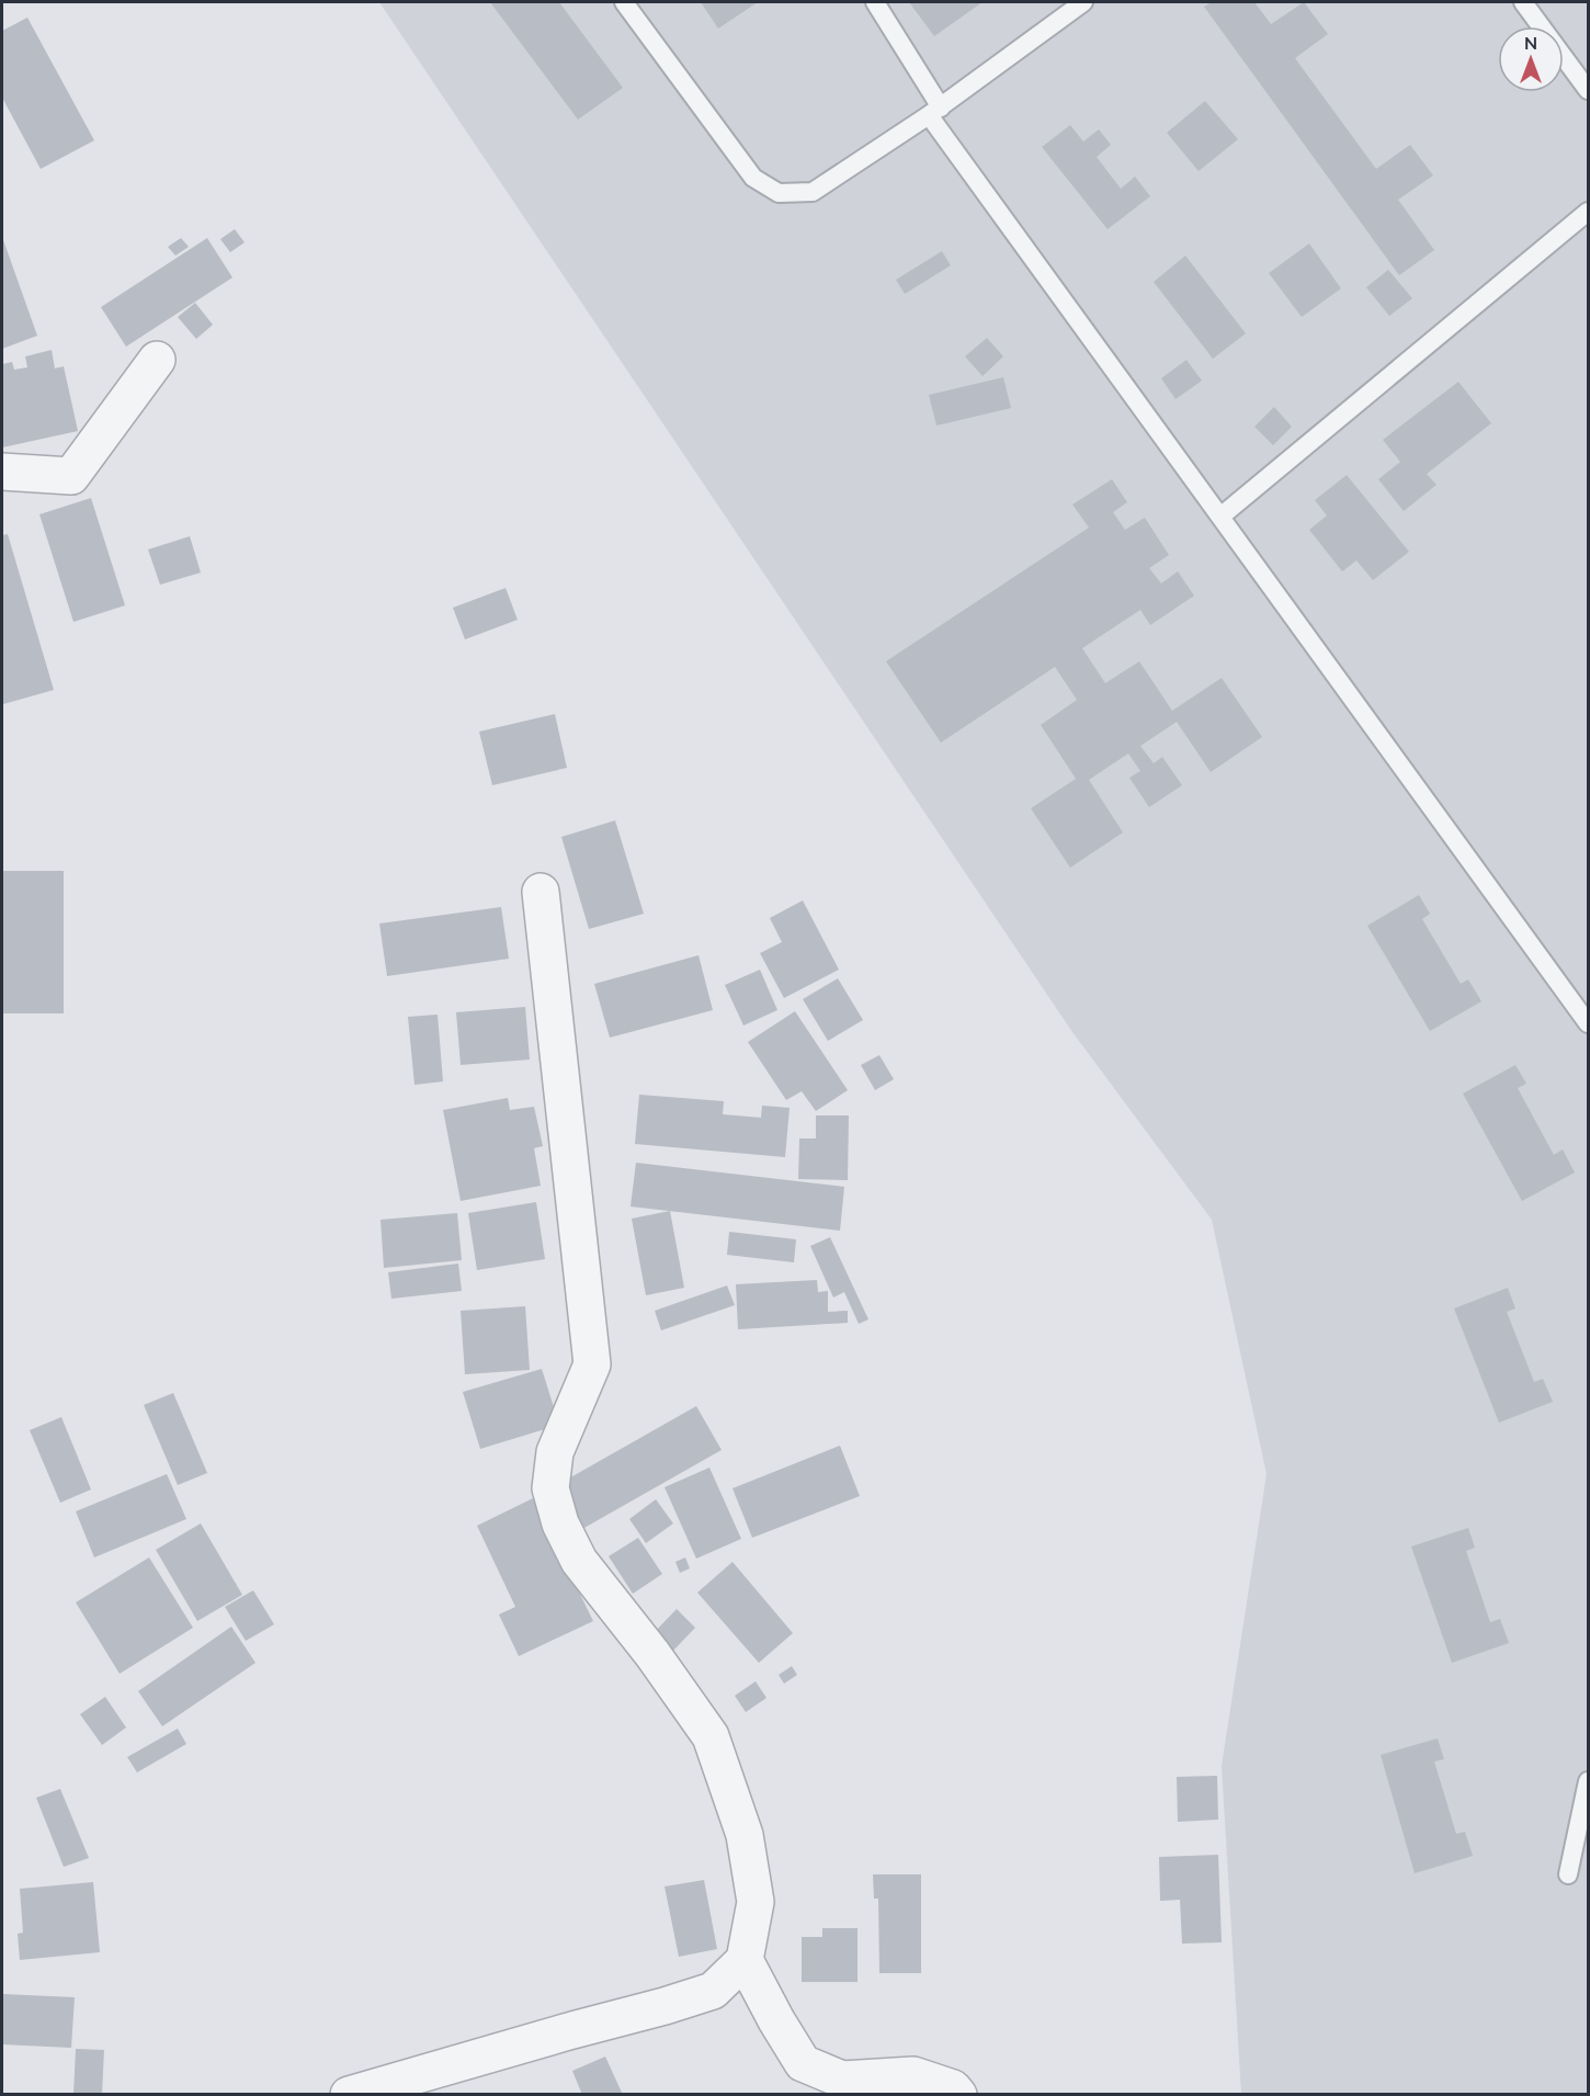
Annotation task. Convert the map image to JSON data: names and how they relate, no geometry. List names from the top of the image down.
{
  "north": "top"
}
